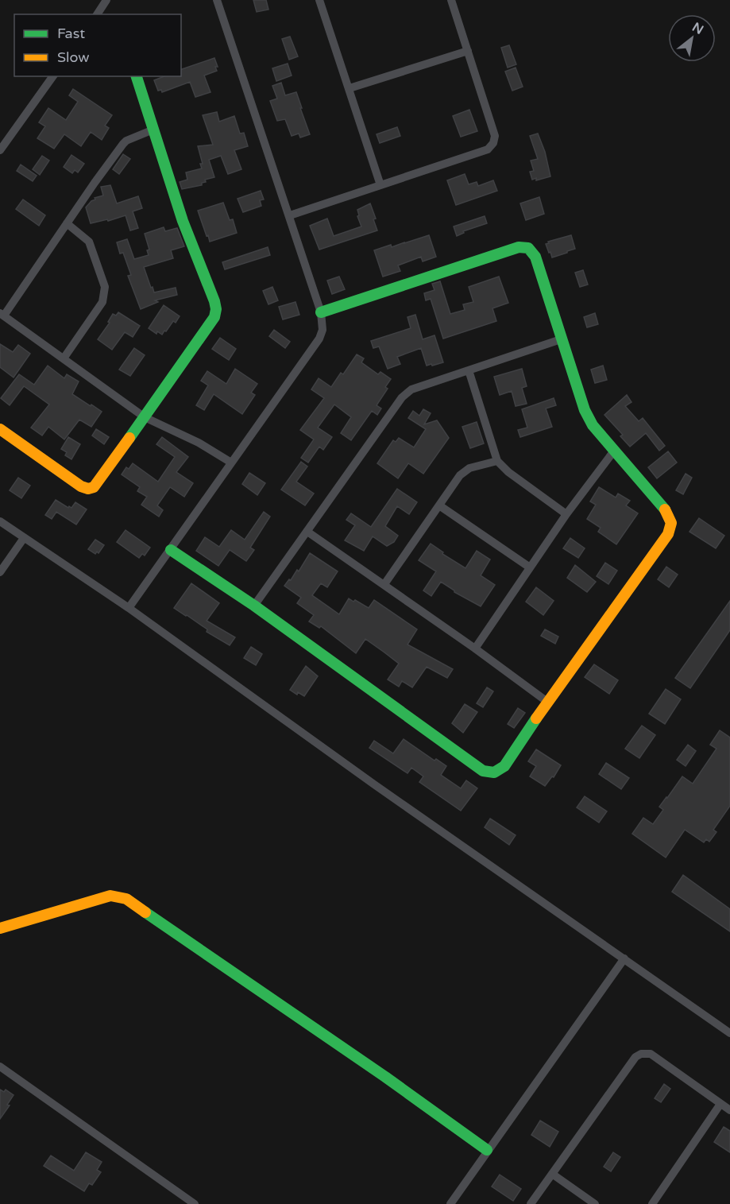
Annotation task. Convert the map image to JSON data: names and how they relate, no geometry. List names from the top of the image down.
{
  "legend": ["Fast", "Slow"],
  "north": "top right"
}
